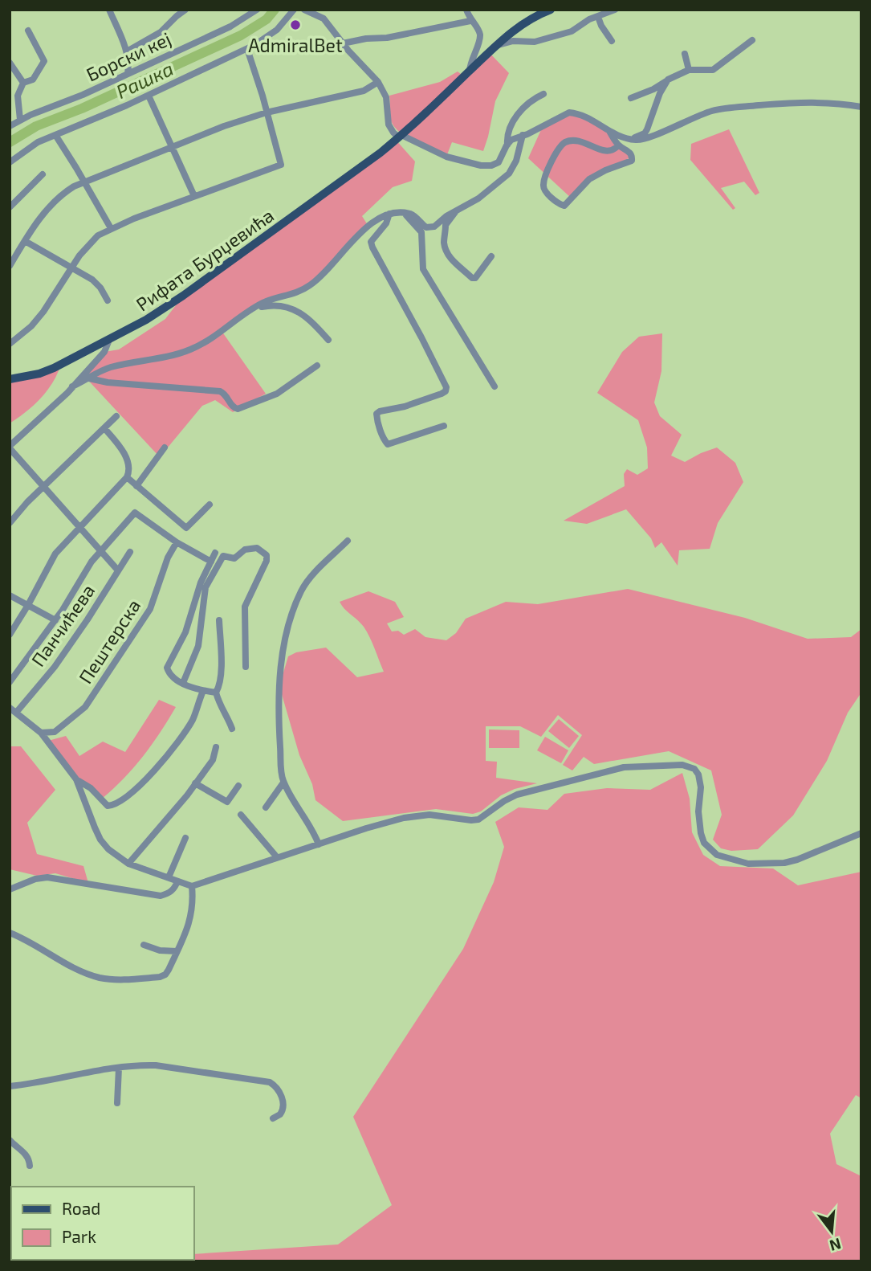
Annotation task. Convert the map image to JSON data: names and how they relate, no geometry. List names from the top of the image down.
{
  "streets": {
    "main road": ["Рифата Бурџевића"],
    "street": ["Борски кеј", "Панчићева", "Пештерска"]
  },
  "water": ["Рашка"],
  "places": ["AdmiralBet"],
  "legend": ["Road", "Park"],
  "north": "bottom"
}
